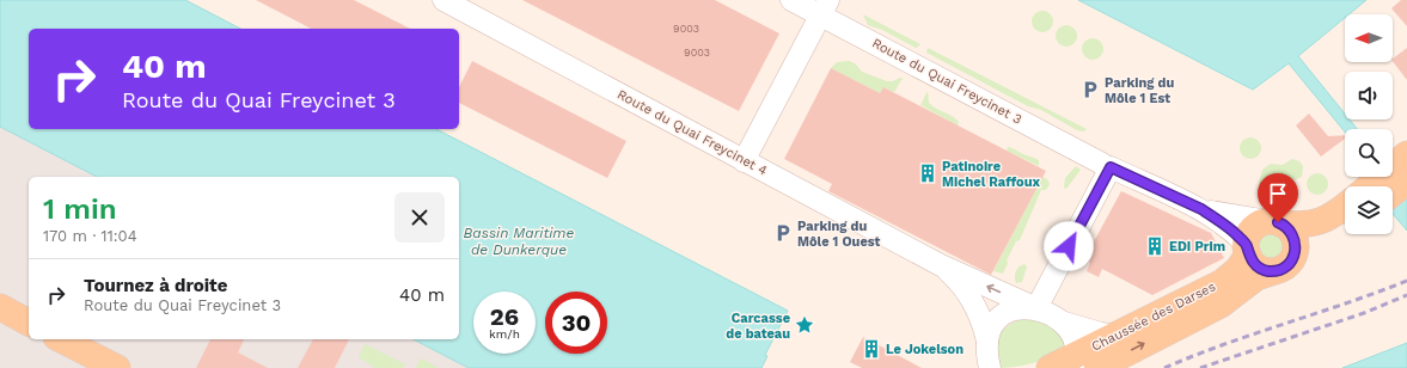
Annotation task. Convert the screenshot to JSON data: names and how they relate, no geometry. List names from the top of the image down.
{
  "streets": {
    "main road": ["Chaussée des Darses"],
    "street": ["Route du Quai Freycinet 3", "Route du Quai Freycinet 4"]
  },
  "crossings": [
    ["Route du Quai Freycinet 3", "Chaussée des Darses"],
    ["Route du Quai Freycinet 4", "Chaussée des Darses"]
  ],
  "water": ["Bassin Maritime de Dunkerque"],
  "places": {
    "parking": ["Parking du Môle 1 Est", "Parking du Môle 1 Ouest"],
    "building": ["Patinoire Michel Raffoux", "EDI Prim", "Le Jokelson"],
    "place": ["Carcasse de bateau"]
  },
  "house_numbers": ["9003", "9003"],
  "north": "left",
  "page": {
    "turn": ["40 m", "Route du Quai Freycinet 3"],
    "heading": ["1 min", "170 m · 11:04"],
    "list": [
      {
        "name": "Tournez à droite",
        "note": "Route du Quai Freycinet 3",
        "value": "40 m"
      }
    ],
    "speed": "26 km/h",
    "limit": "30"
  }
}
